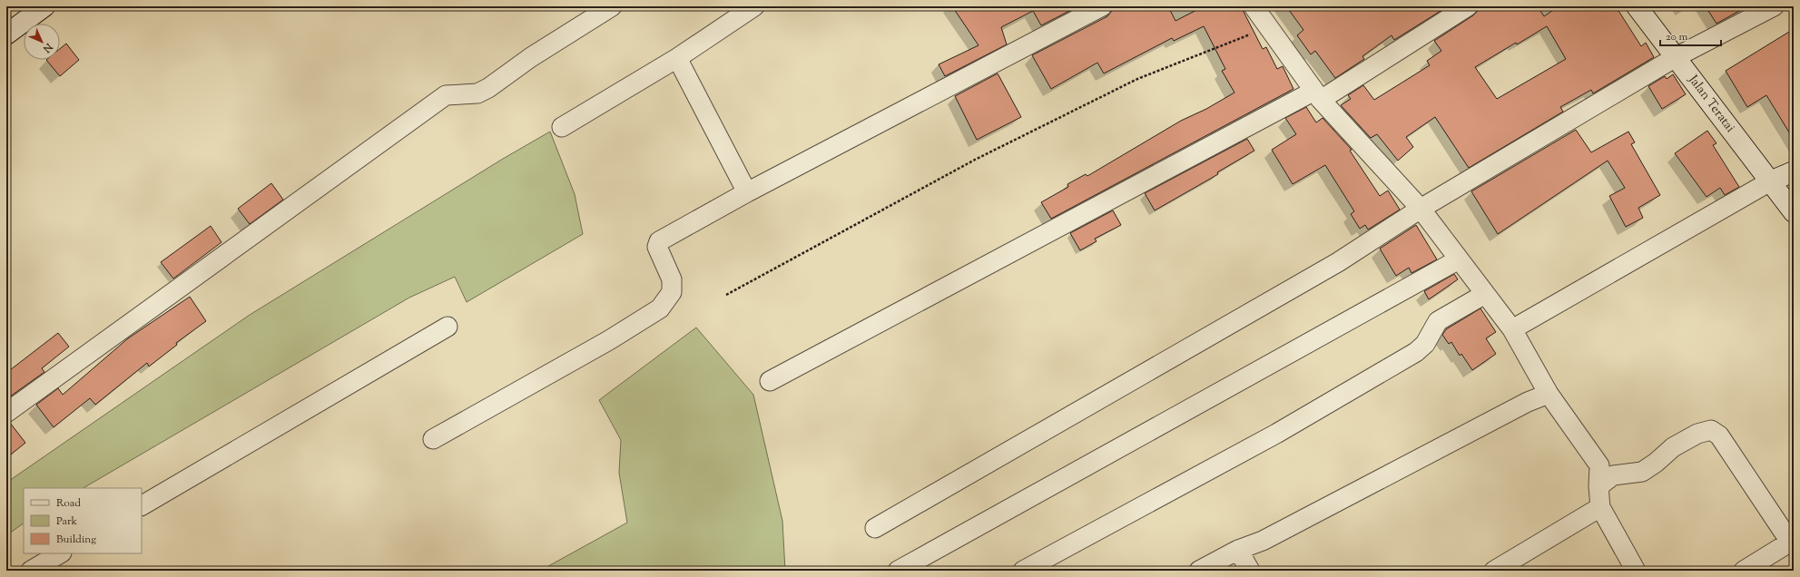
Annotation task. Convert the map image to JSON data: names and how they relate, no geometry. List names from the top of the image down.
{
  "streets": {
    "street": ["Jalan Teratai"]
  },
  "legend": ["Road", "Park", "Building"],
  "scale_bar": "20 m",
  "north": "bottom right"
}
